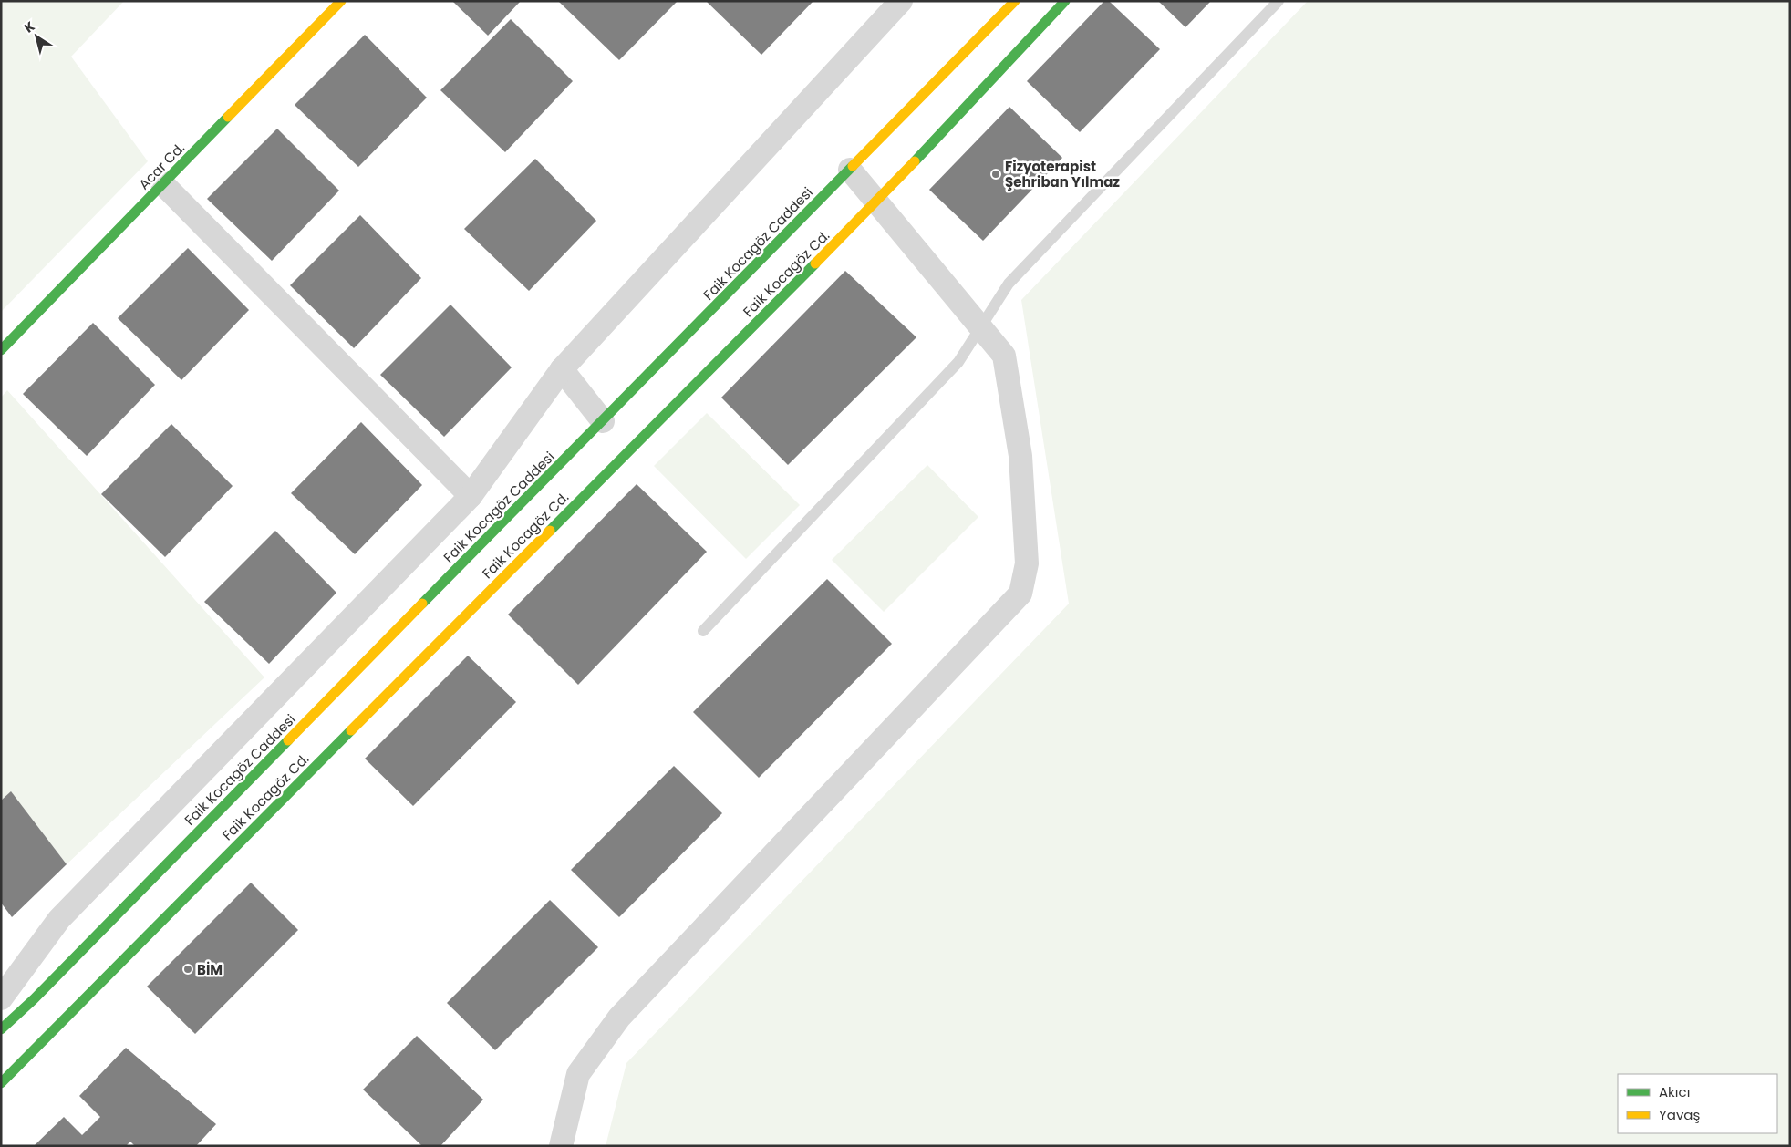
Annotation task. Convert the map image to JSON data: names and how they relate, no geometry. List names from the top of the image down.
{
  "streets": {
    "street": ["Acar Cd.", "Faik Kocagöz Caddesi", "Faik Kocagöz Cd."]
  },
  "places": ["Fizyoterapist Şehriban Yılmaz", "BİM"],
  "legend": ["Akıcı", "Yavaş"],
  "north": "top left"
}
